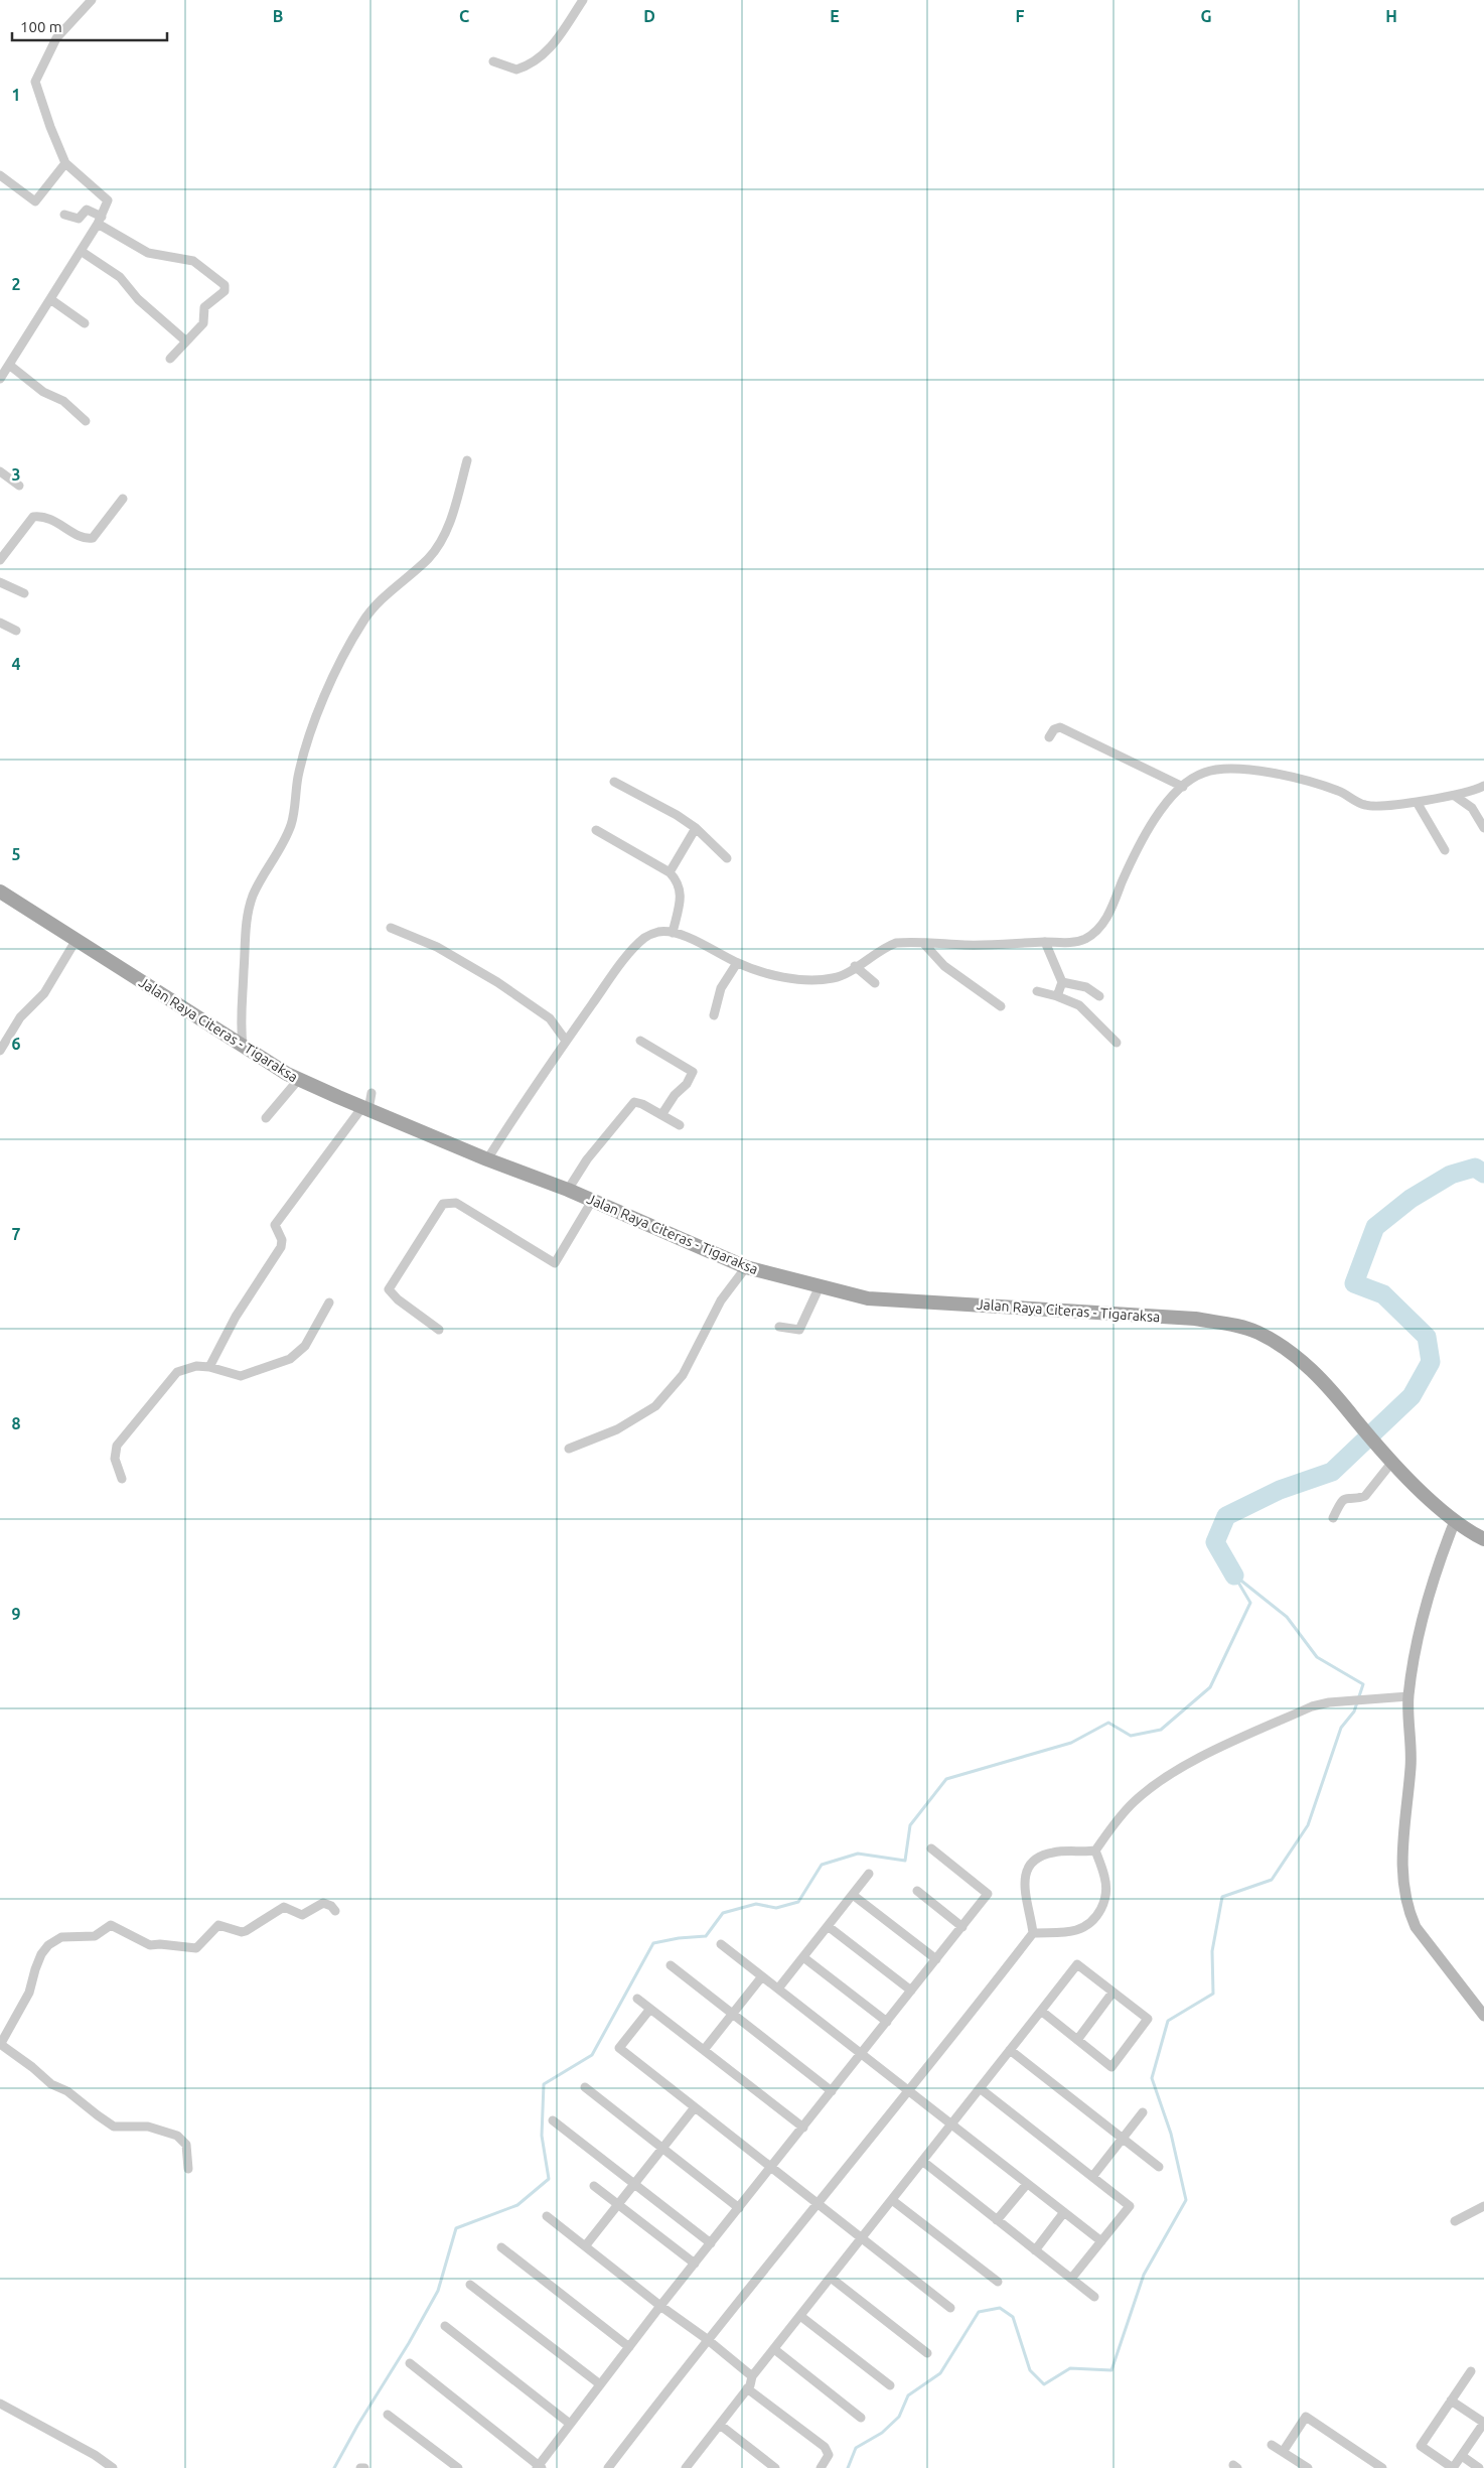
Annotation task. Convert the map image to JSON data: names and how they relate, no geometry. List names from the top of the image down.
{
  "streets": {
    "main road": ["Jalan Raya Citeras - Tigaraksa"]
  },
  "scale_bar": "100 m",
  "grid": {
    "columns": [
      "B",
      "C",
      "D",
      "E",
      "F",
      "G",
      "H"
    ],
    "rows": [
      "1",
      "2",
      "3",
      "4",
      "5",
      "6",
      "7",
      "8",
      "9"
    ]
  }
}
